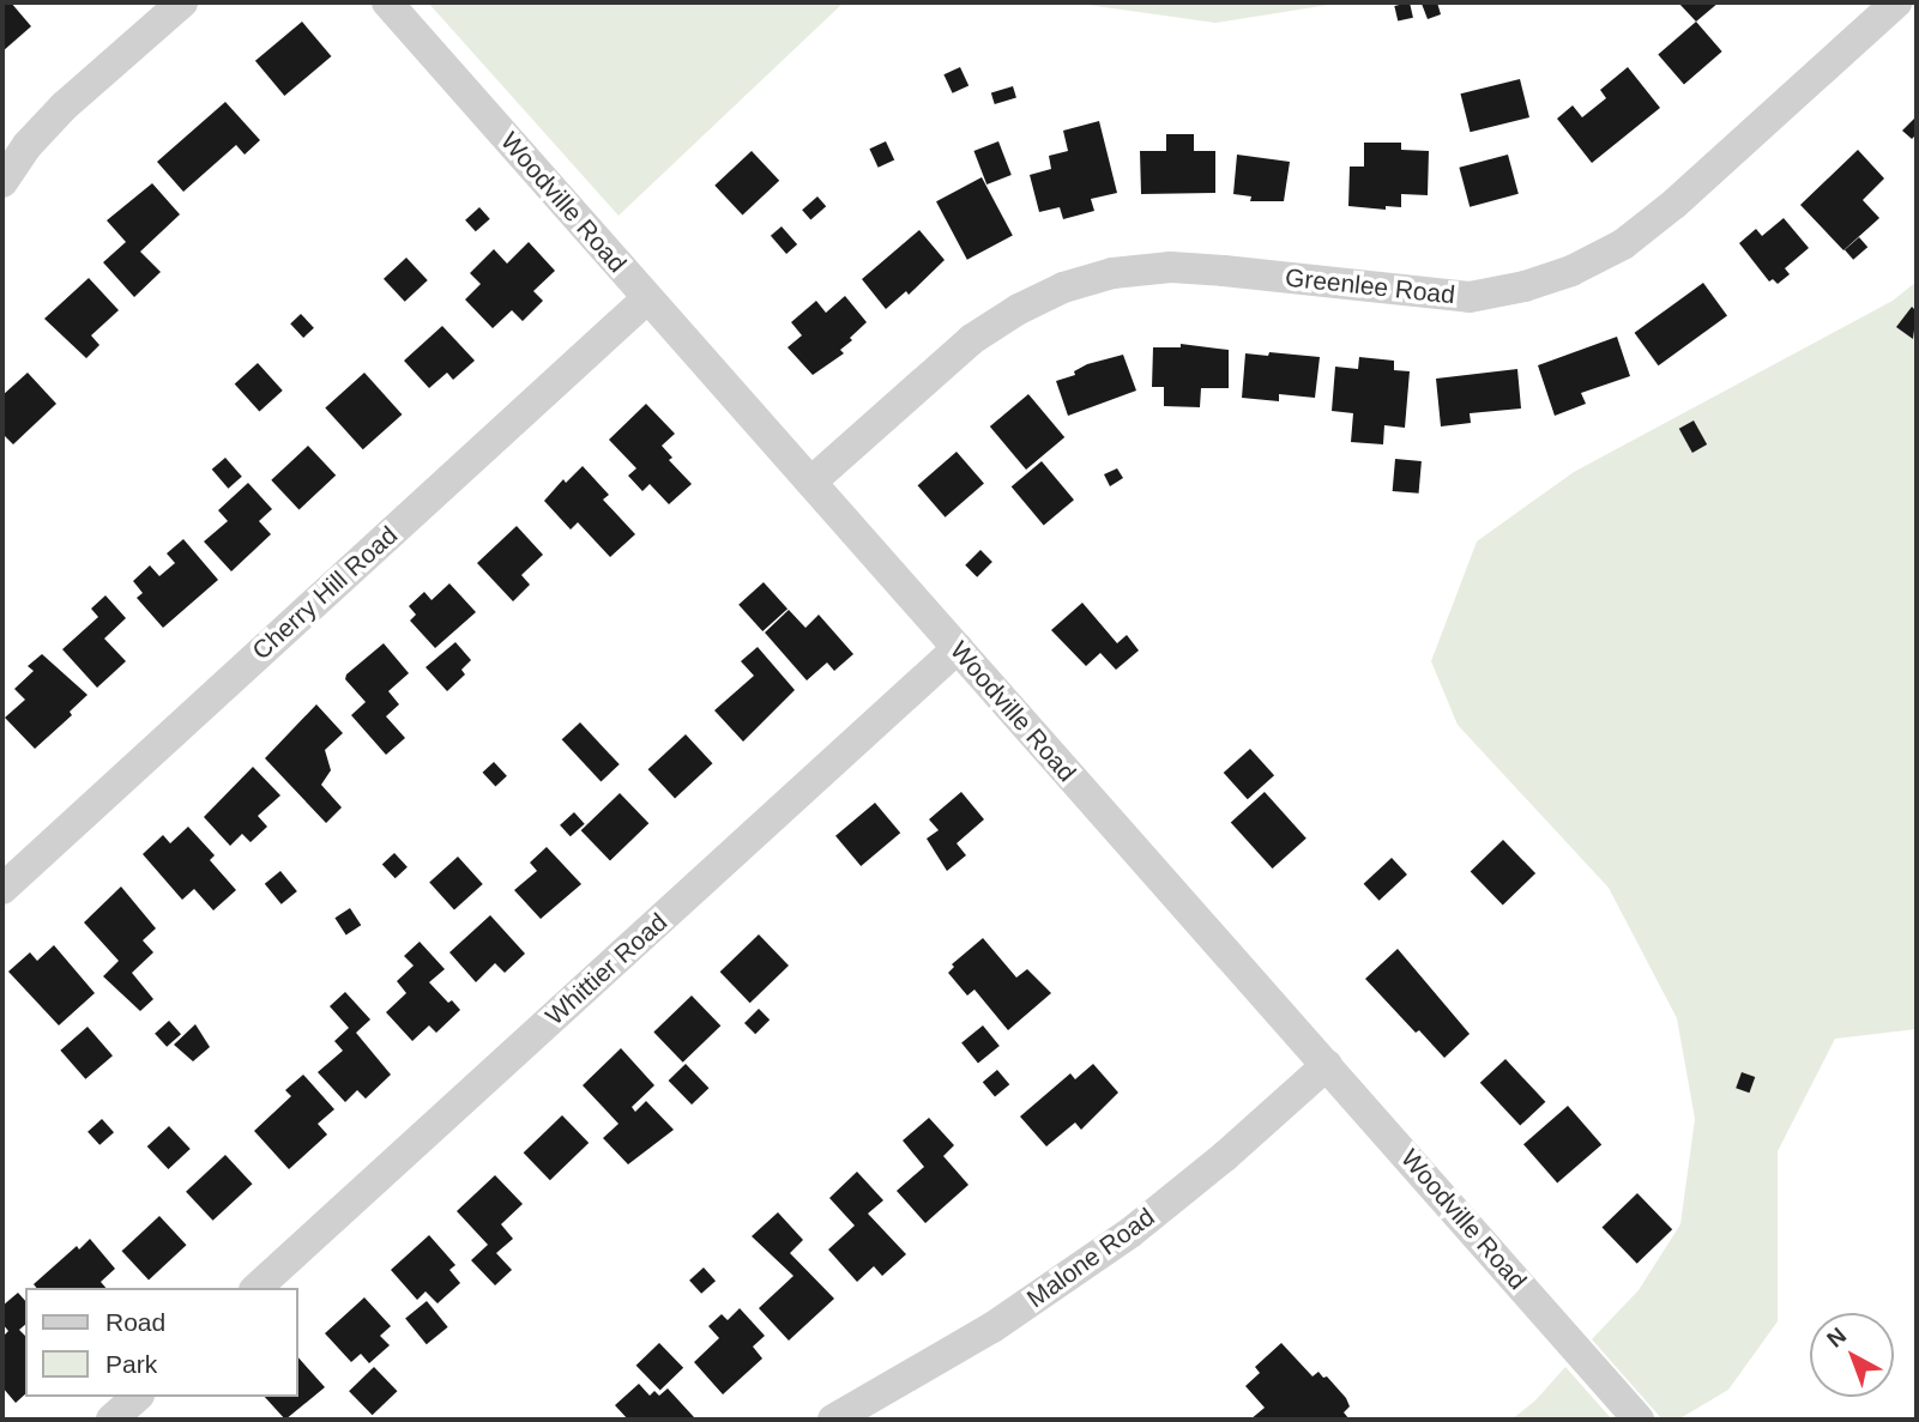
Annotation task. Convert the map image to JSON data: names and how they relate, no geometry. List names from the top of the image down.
{
  "streets": {
    "street": [
      "Woodville Road",
      "Greenlee Road",
      "Cherry Hill Road",
      "Whittier Road",
      "Malone Road"
    ]
  },
  "crossings": [
    ["Woodville Road", "Greenlee Road"],
    ["Woodville Road", "Cherry Hill Road"],
    ["Woodville Road", "Whittier Road"],
    ["Woodville Road", "Malone Road"]
  ],
  "legend": ["Road", "Park"],
  "north": "top left"
}
